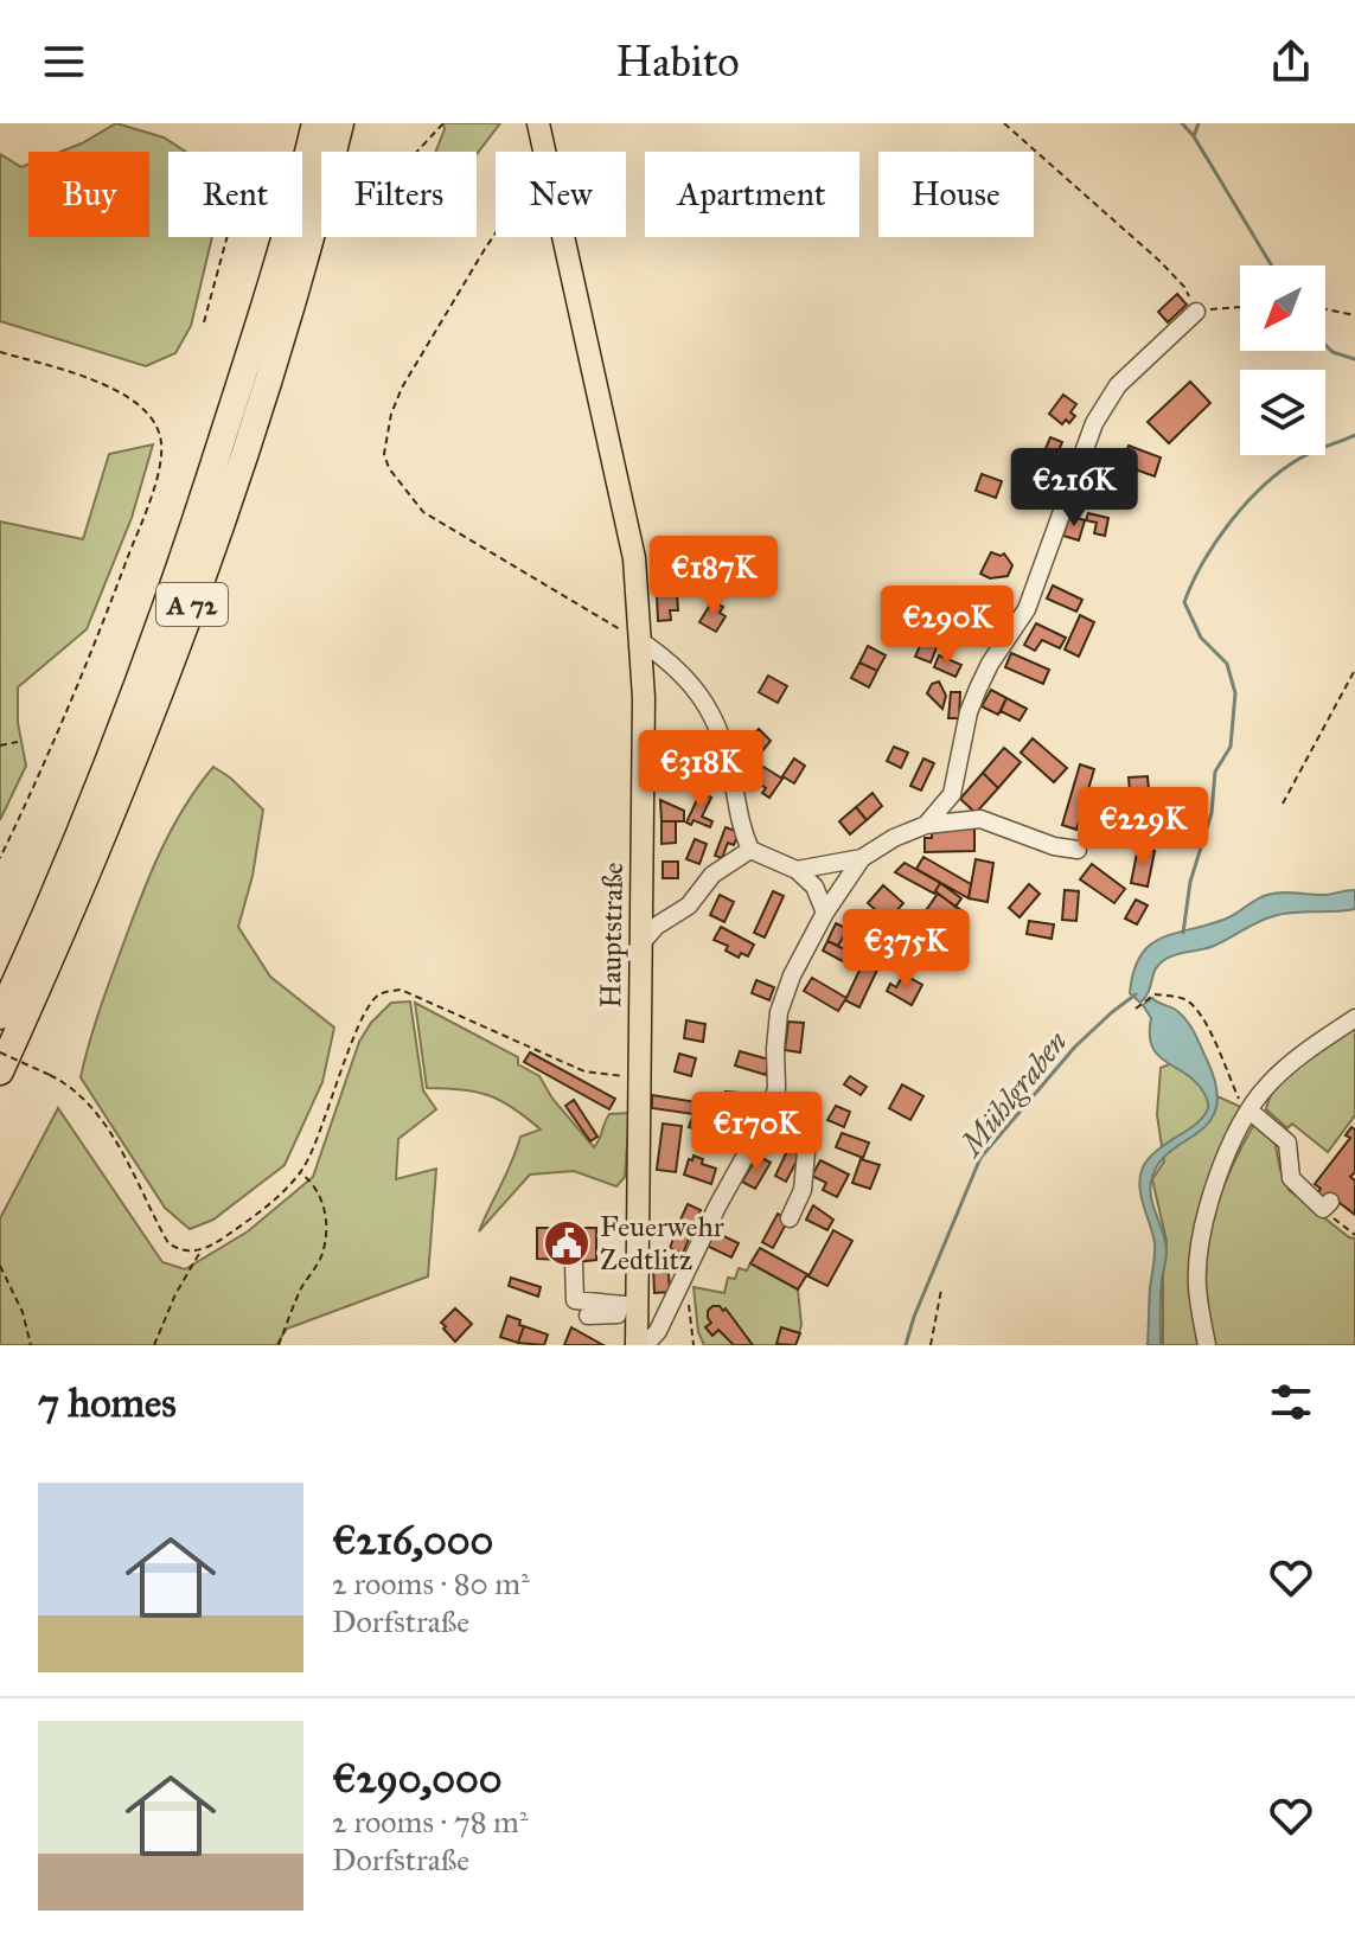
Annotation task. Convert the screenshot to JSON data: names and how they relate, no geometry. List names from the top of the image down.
{
  "streets": {
    "highway": ["A 72"],
    "main road": ["Hauptstraße"]
  },
  "water": ["Mühlgraben"],
  "places": {
    "public building": ["Feuerwehr Zedtlitz"]
  },
  "north": "bottom left",
  "page": {
    "header": "Habito",
    "chip": [
      "Buy",
      "Rent",
      "Filters",
      "New",
      "Apartment",
      "House"
    ],
    "price": [
      "€216K",
      "€187K",
      "€290K",
      "€318K",
      "€229K",
      "€375K",
      "€170K"
    ],
    "heading": "7 homes",
    "list": [
      {
        "name": "€216,000",
        "note": "2 rooms · 80 m² · Dorfstraße"
      },
      {
        "name": "€290,000",
        "note": "2 rooms · 78 m² · Dorfstraße"
      }
    ]
  }
}
